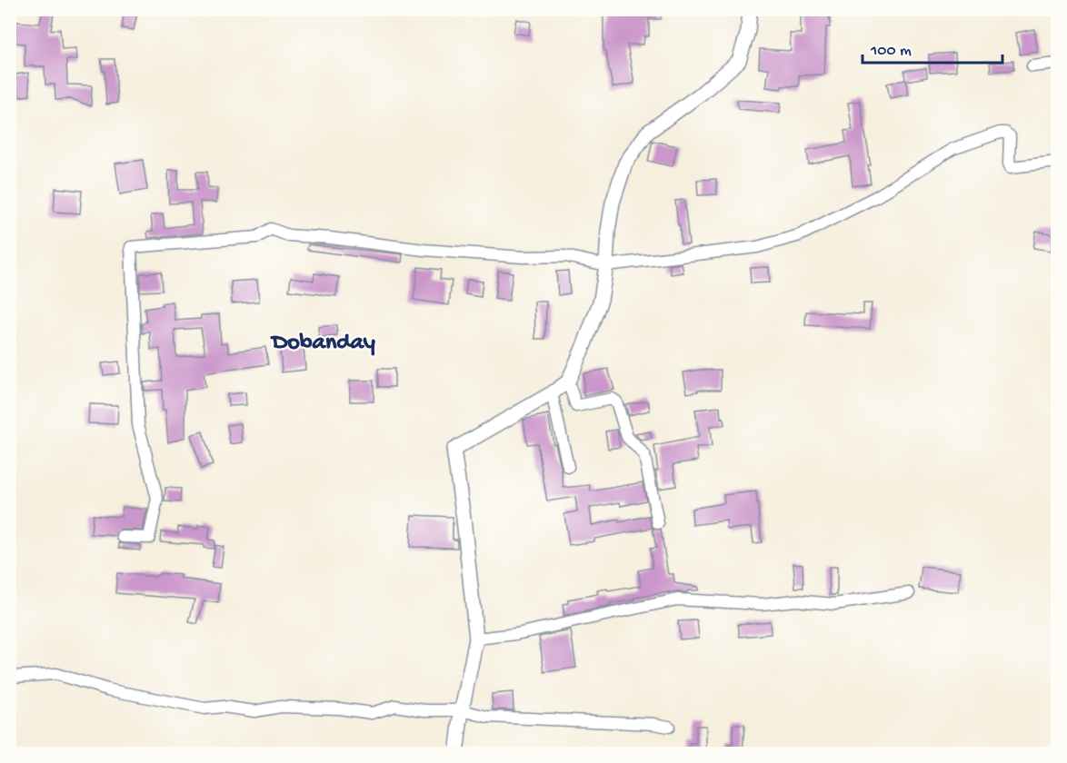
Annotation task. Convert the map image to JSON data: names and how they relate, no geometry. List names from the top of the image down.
{
  "districts": ["Dobanday"],
  "scale_bar": "100 m"
}
